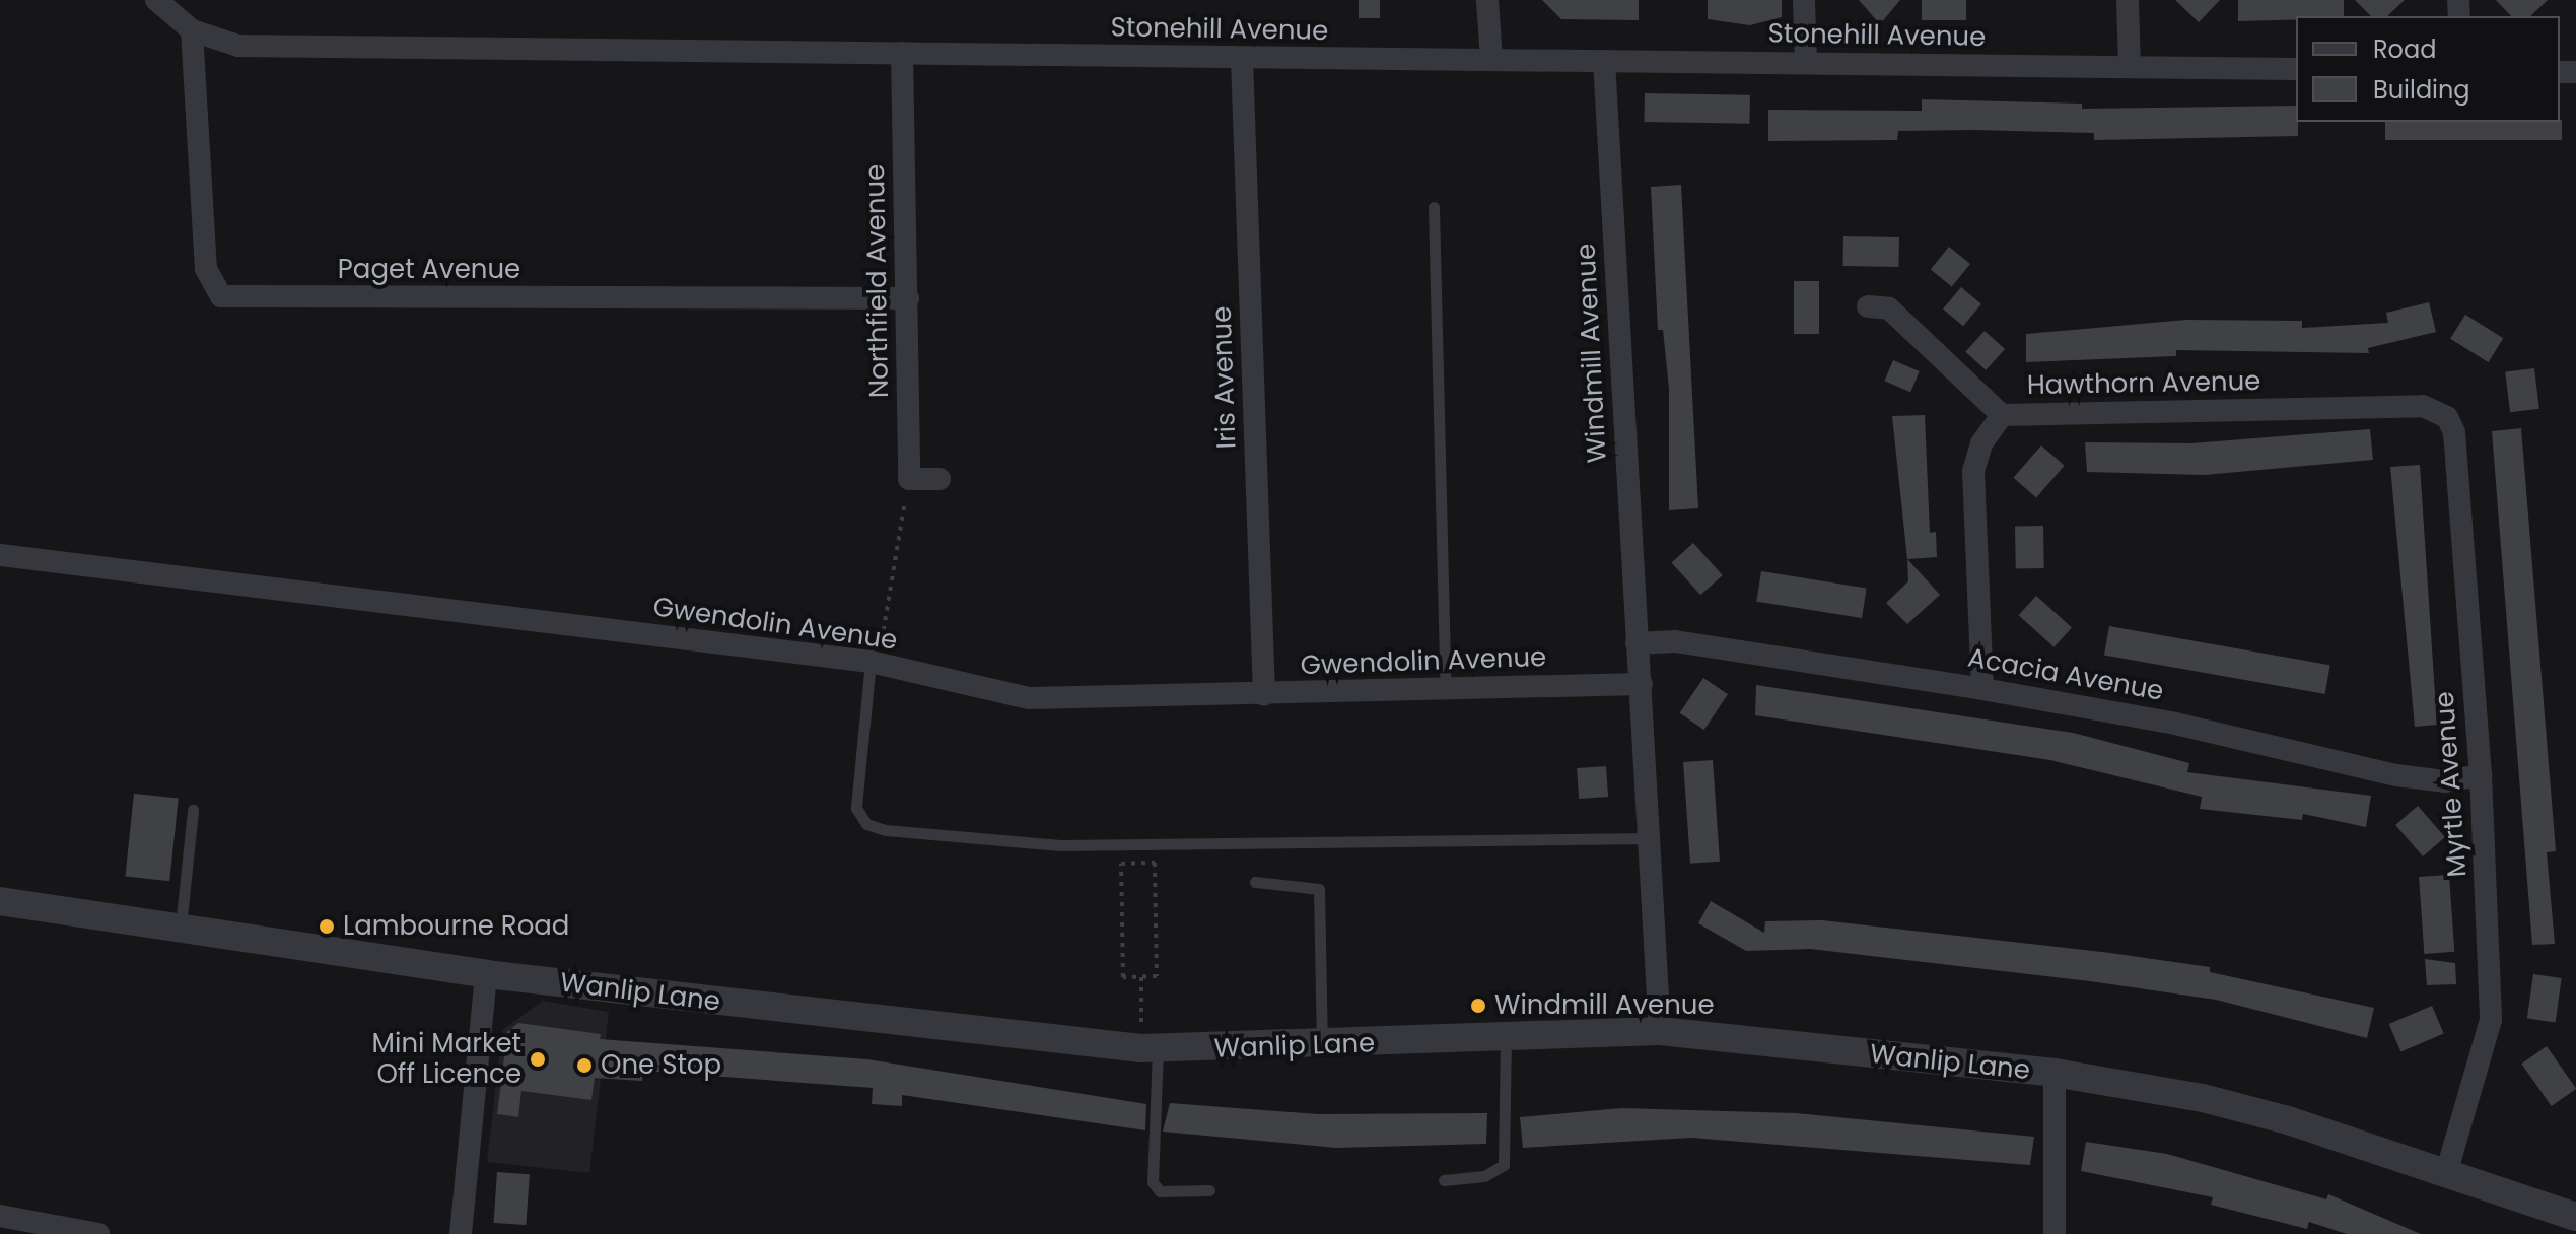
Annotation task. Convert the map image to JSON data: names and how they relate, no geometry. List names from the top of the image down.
{
  "streets": {
    "street": [
      "Stonehill Avenue",
      "Paget Avenue",
      "Northfield Avenue",
      "Windmill Avenue",
      "Iris Avenue",
      "Hawthorn Avenue",
      "Gwendolin Avenue",
      "Acacia Avenue",
      "Myrtle Avenue",
      "Wanlip Lane"
    ]
  },
  "crossings": [
    ["Stonehill Avenue", "Paget Avenue"],
    ["Stonehill Avenue", "Northfield Avenue"],
    ["Stonehill Avenue", "Windmill Avenue"],
    ["Stonehill Avenue", "Iris Avenue"],
    ["Paget Avenue", "Northfield Avenue"],
    ["Windmill Avenue", "Gwendolin Avenue"],
    ["Windmill Avenue", "Acacia Avenue"],
    ["Windmill Avenue", "Wanlip Lane"],
    ["Iris Avenue", "Gwendolin Avenue"],
    ["Hawthorn Avenue", "Acacia Avenue"],
    ["Hawthorn Avenue", "Myrtle Avenue"],
    ["Acacia Avenue", "Myrtle Avenue"],
    ["Myrtle Avenue", "Wanlip Lane"]
  ],
  "places": [
    "Lambourne Road",
    "Windmill Avenue",
    "Mini Market Off Licence",
    "One Stop"
  ],
  "legend": ["Road", "Building"]
}
